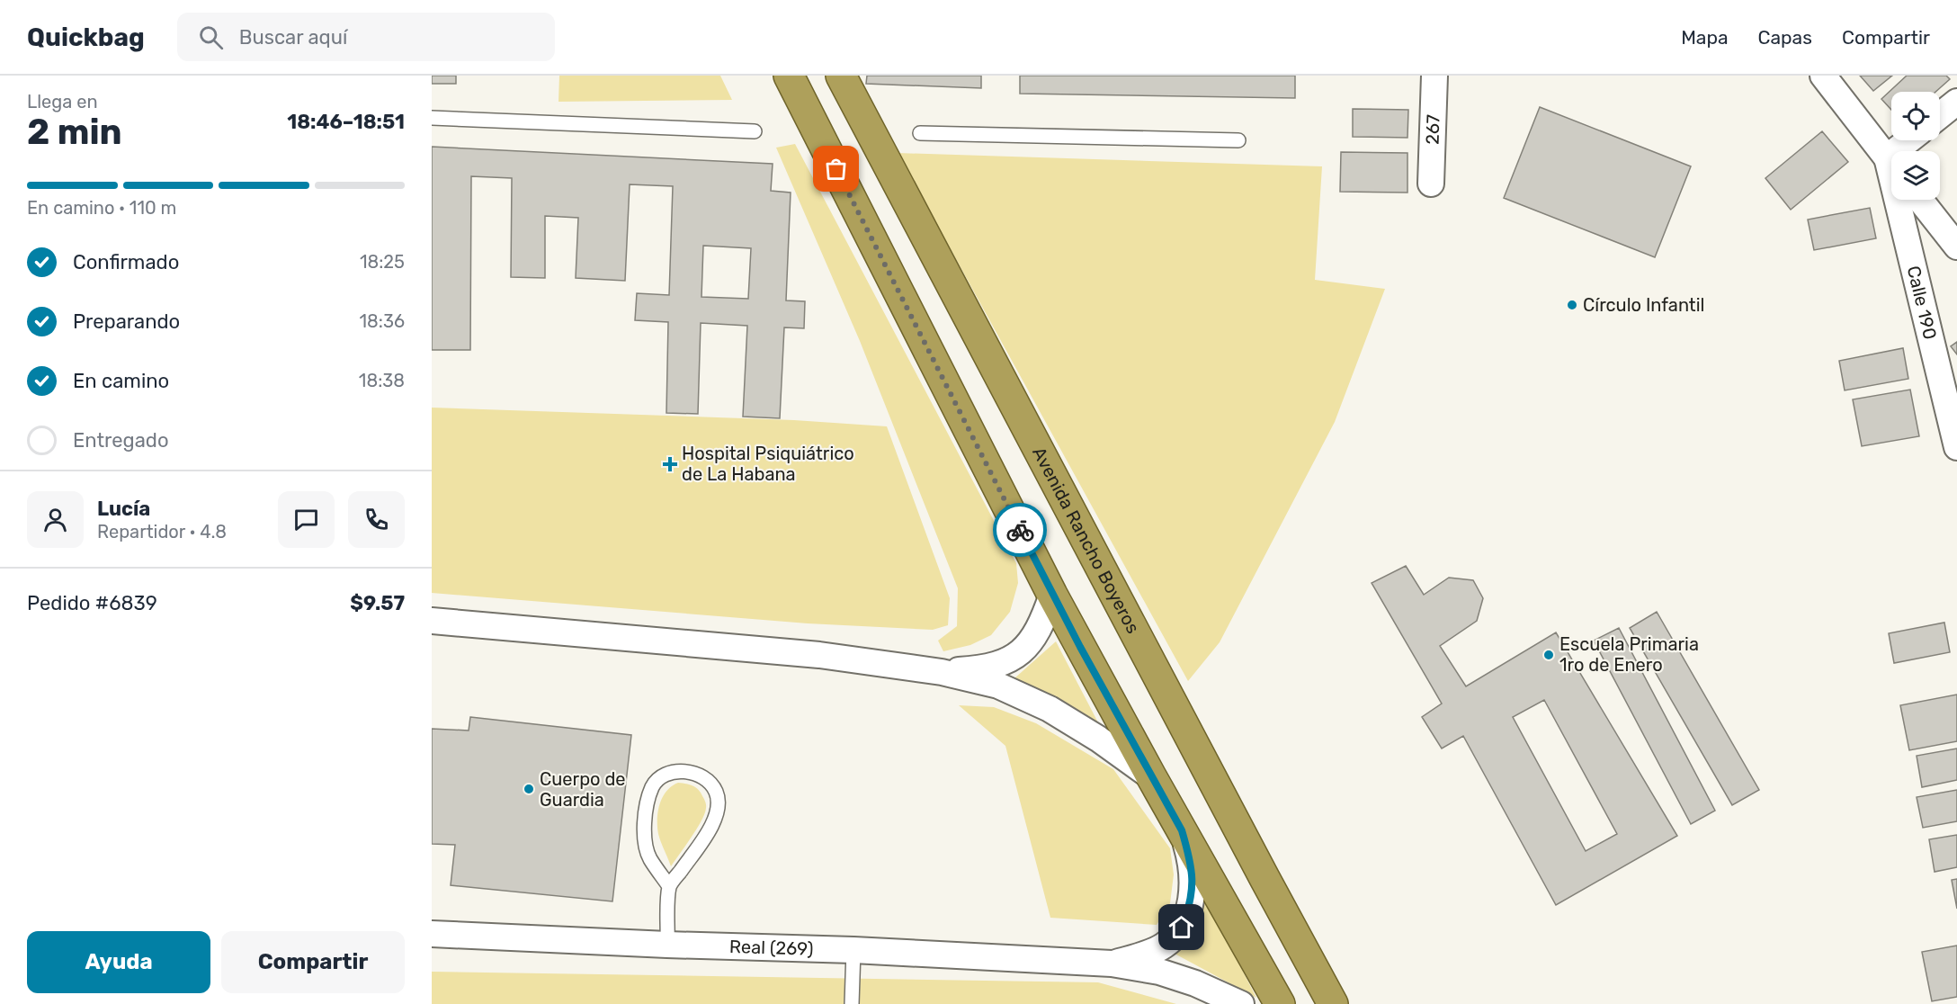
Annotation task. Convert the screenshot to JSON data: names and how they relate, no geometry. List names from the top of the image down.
{
  "streets": {
    "highway": ["Avenida Rancho Boyeros"],
    "street": ["267", "Calle 190", "Real (269)"]
  },
  "places": {
    "other": ["Círculo Infantil", "Escuela Primaria 1ro de Enero", "Cuerpo de Guardia"],
    "health": ["Hospital Psiquiátrico de La Habana"]
  },
  "page": {
    "header": "Quickbag",
    "search": "Buscar aquí",
    "nav": ["Mapa", "Capas", "Compartir"],
    "heading": ["2 min", "Llega en", "18:46–18:51"],
    "panel": [
      "Lucía",
      "Repartidor · 4.8",
      "Pedido #6839",
      "$9.57"
    ],
    "bar": "En camino · 110 m",
    "list": [
      ["Confirmado", "18:25"],
      ["Preparando", "18:36"],
      ["En camino", "18:38"],
      "Entregado"
    ],
    "buttons": ["Ayuda", "Compartir"]
  }
}
